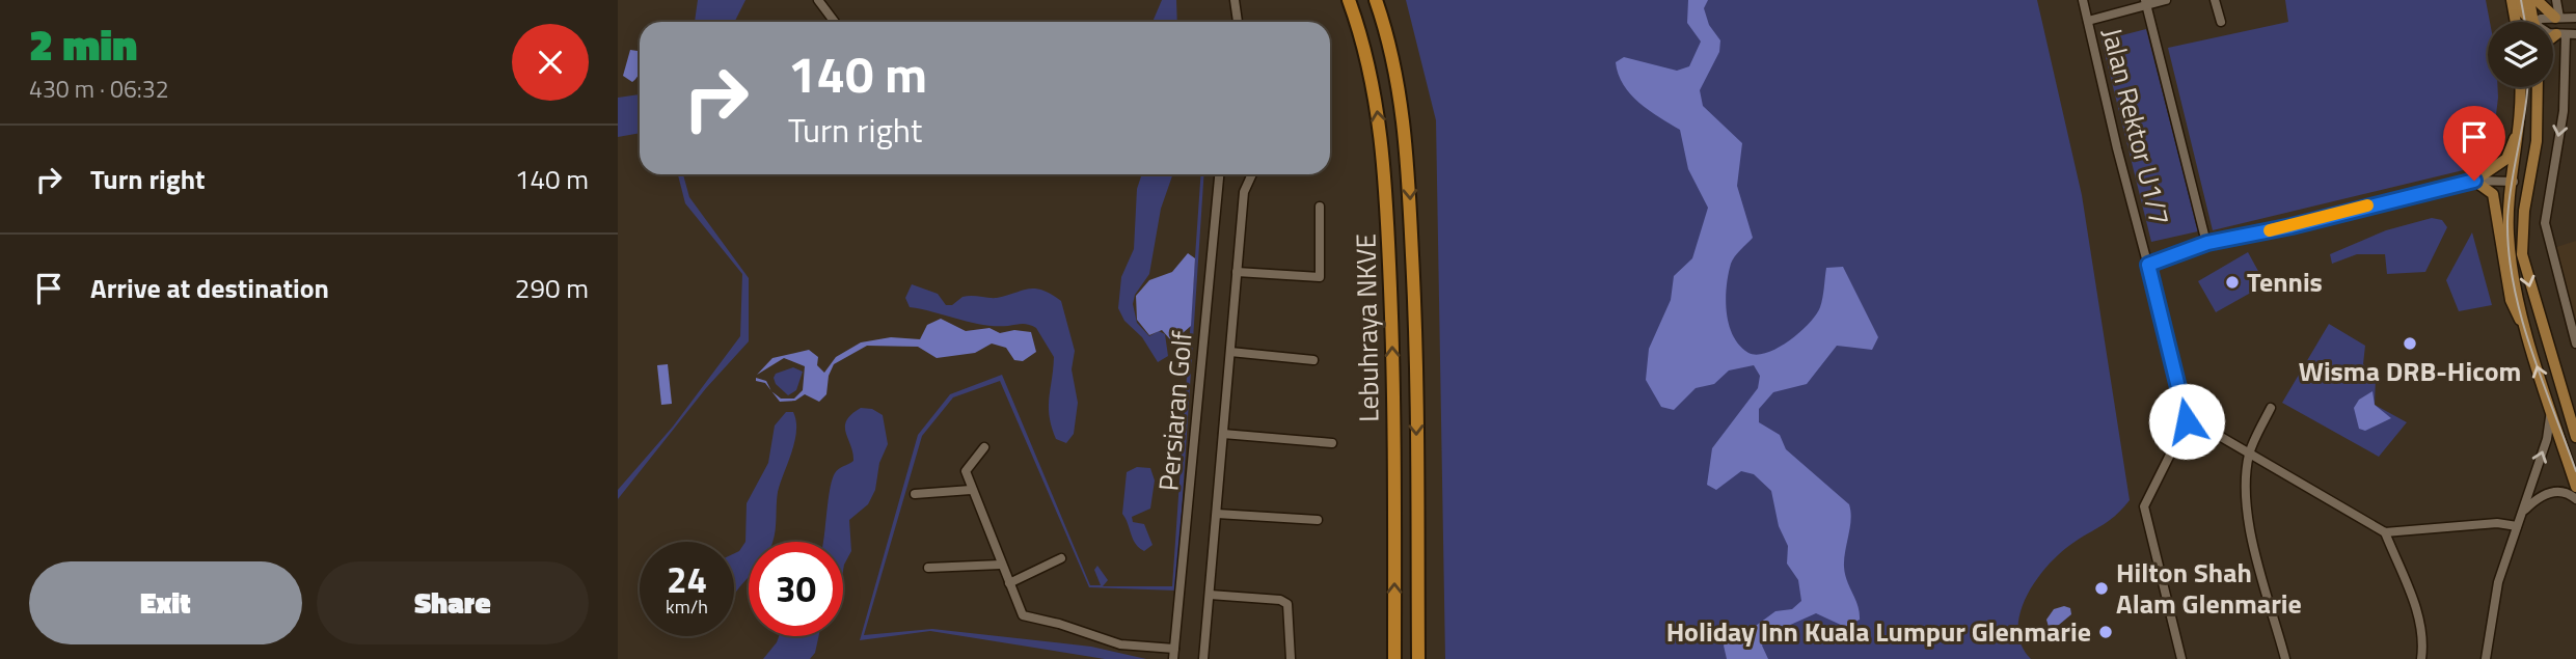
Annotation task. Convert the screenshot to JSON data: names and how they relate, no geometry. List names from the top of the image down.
{
  "streets": {
    "highway": ["Lebuhraya NKVE"],
    "street": ["Jalan Rektor U1/7", "Persiaran Golf"]
  },
  "places": [
    "Tennis",
    "Wisma DRB-Hicom",
    "Hilton Shah Alam Glenmarie",
    "Holiday Inn Kuala Lumpur Glenmarie"
  ],
  "page": {
    "heading": ["2 min", "430 m · 06:32"],
    "turn": ["140 m", "Turn right"],
    "list": [
      {
        "name": "Turn right",
        "value": "140 m"
      },
      {
        "name": "Arrive at destination",
        "value": "290 m"
      }
    ],
    "speed": "24 km/h",
    "limit": "30",
    "buttons": ["Exit", "Share"]
  }
}
